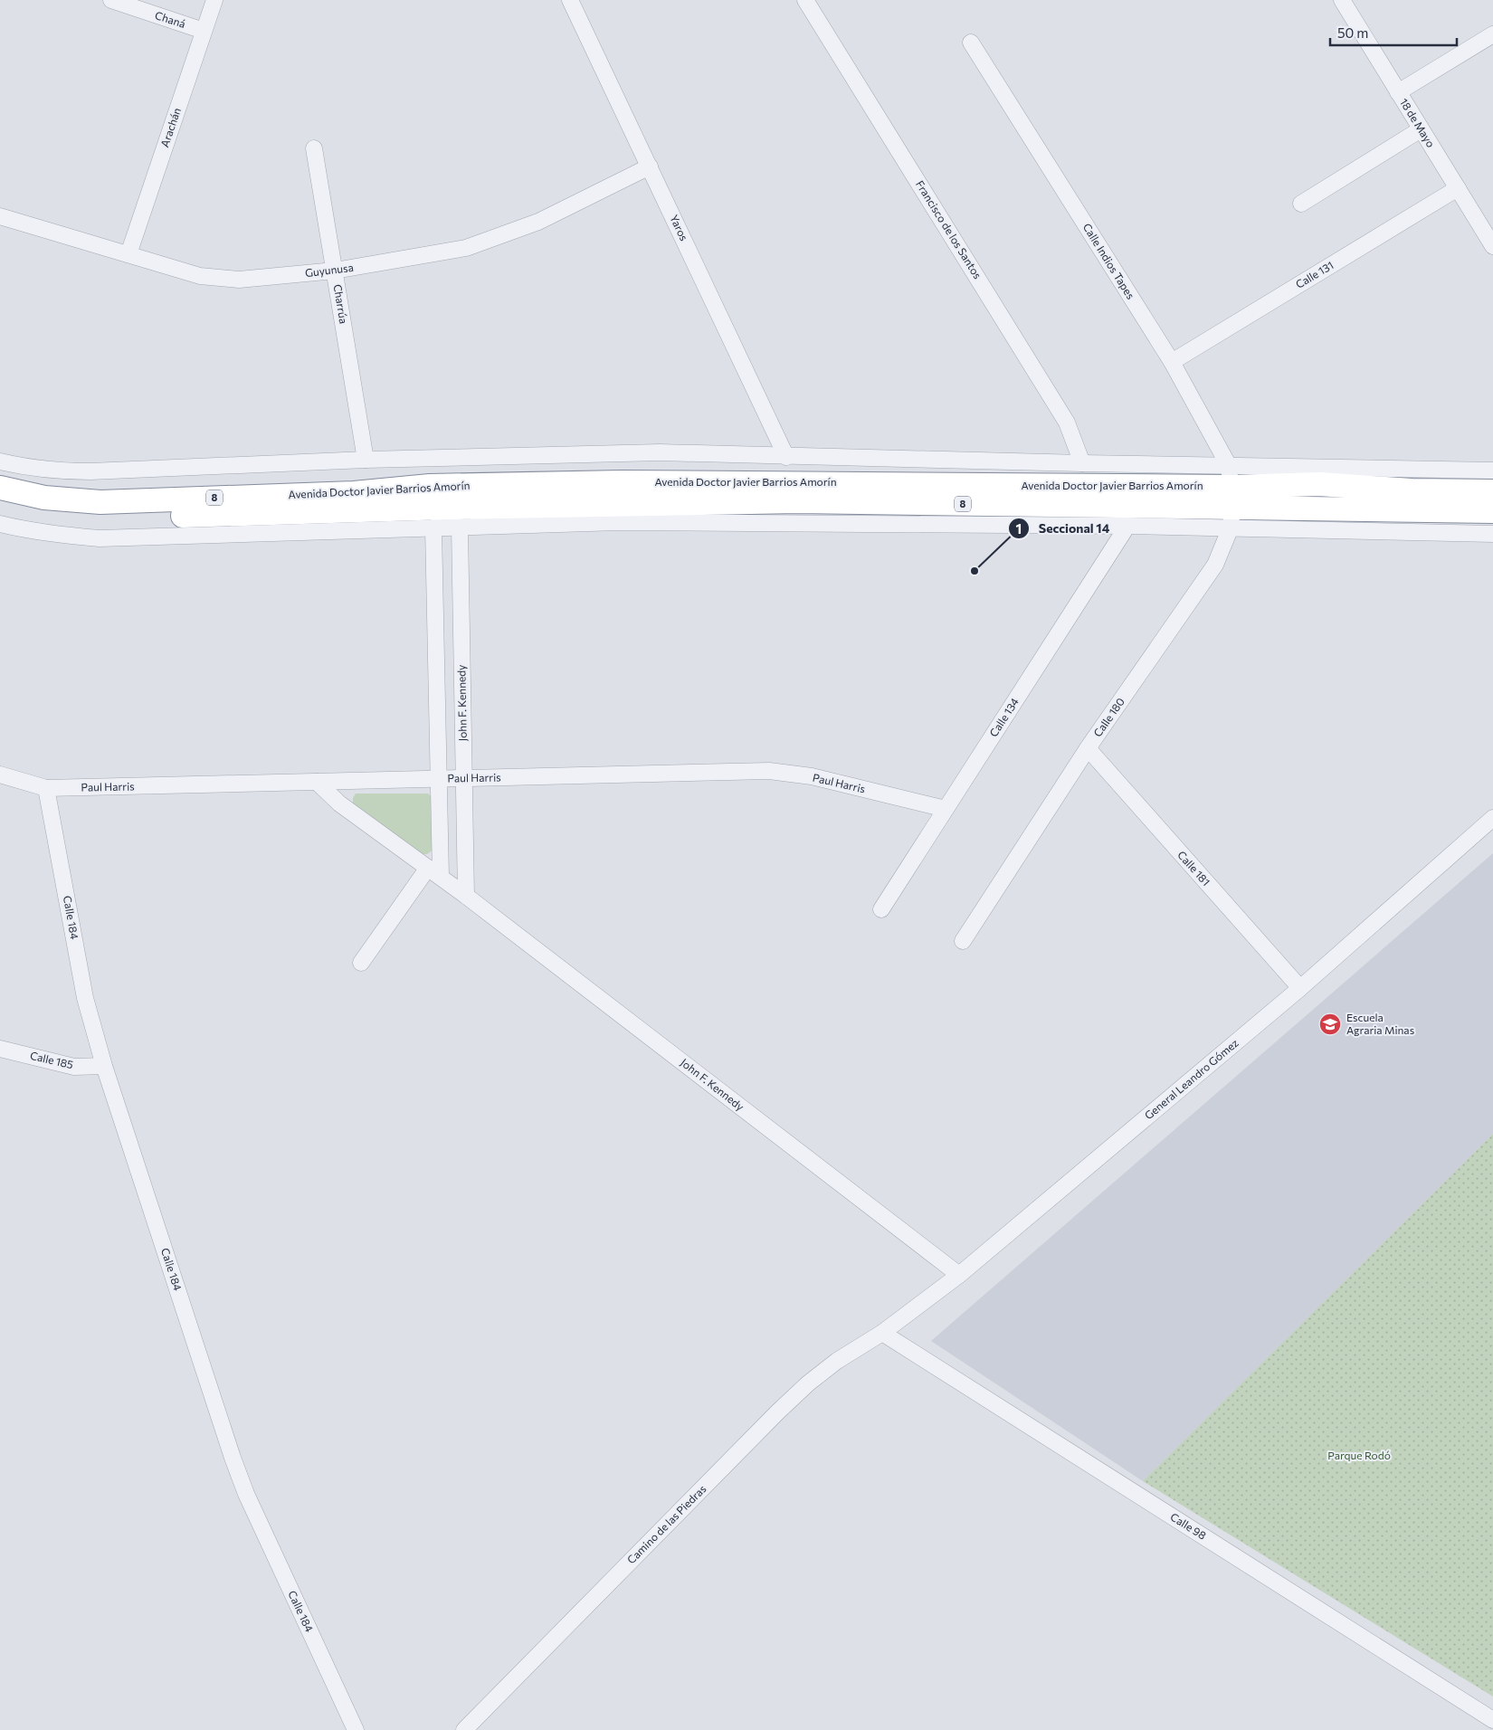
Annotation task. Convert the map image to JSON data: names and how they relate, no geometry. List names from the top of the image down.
{
  "streets": {
    "highway": ["Avenida Doctor Javier Barrios Amorín", "8"],
    "street": [
      "Chaná",
      "18 de Mayo",
      "Arachán",
      "Yaros",
      "Francisco de los Santos",
      "Calle Indios Tapes",
      "Guyunusa",
      "Calle 131",
      "Charrúa",
      "John F. Kennedy",
      "Calle 134",
      "Calle 180",
      "Paul Harris",
      "Calle 181",
      "Calle 184",
      "Calle 185",
      "General Leandro Gómez",
      "Camino de las Piedras",
      "Calle 98"
    ]
  },
  "crossings": [
    ["Chaná", "Arachán"],
    ["18 de Mayo", "Calle 131"],
    ["Arachán", "Guyunusa"],
    ["Yaros", "Guyunusa"],
    ["Yaros", "Avenida Doctor Javier Barrios Amorín"],
    ["Francisco de los Santos", "Avenida Doctor Javier Barrios Amorín"],
    ["Calle Indios Tapes", "Calle 131"],
    ["Calle Indios Tapes", "Avenida Doctor Javier Barrios Amorín"],
    ["Calle Indios Tapes", "Calle 180"],
    ["Guyunusa", "Charrúa"],
    ["Charrúa", "Avenida Doctor Javier Barrios Amorín"],
    ["Avenida Doctor Javier Barrios Amorín", "John F. Kennedy"],
    ["Avenida Doctor Javier Barrios Amorín", "Calle 134"],
    ["Avenida Doctor Javier Barrios Amorín", "Calle 180"],
    ["John F. Kennedy", "Paul Harris"],
    ["John F. Kennedy", "General Leandro Gómez"],
    ["Calle 134", "Paul Harris"],
    ["Calle 180", "Calle 181"],
    ["Paul Harris", "Calle 184"],
    ["Calle 181", "General Leandro Gómez"],
    ["Calle 184", "Calle 185"],
    ["General Leandro Gómez", "Camino de las Piedras"],
    ["General Leandro Gómez", "Calle 98"],
    ["Camino de las Piedras", "Calle 98"]
  ],
  "parks": ["Parque Rodó"],
  "places": {
    "other": ["Seccional 14"],
    "school or university": ["Escuela Agraria Minas"]
  },
  "scale_bar": "50 m"
}
